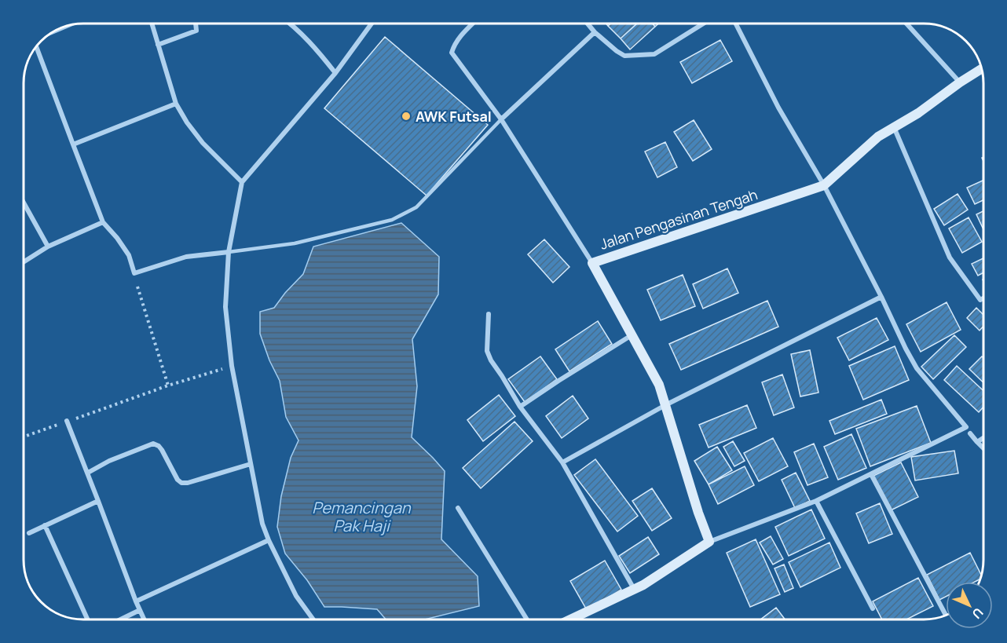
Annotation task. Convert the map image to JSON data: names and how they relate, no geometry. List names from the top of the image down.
{
  "streets": {
    "street": ["Jalan Pengasinan Tengah"]
  },
  "water": ["Pemancingan Pak Haji"],
  "places": ["AWK Futsal"],
  "north": "bottom right"
}
